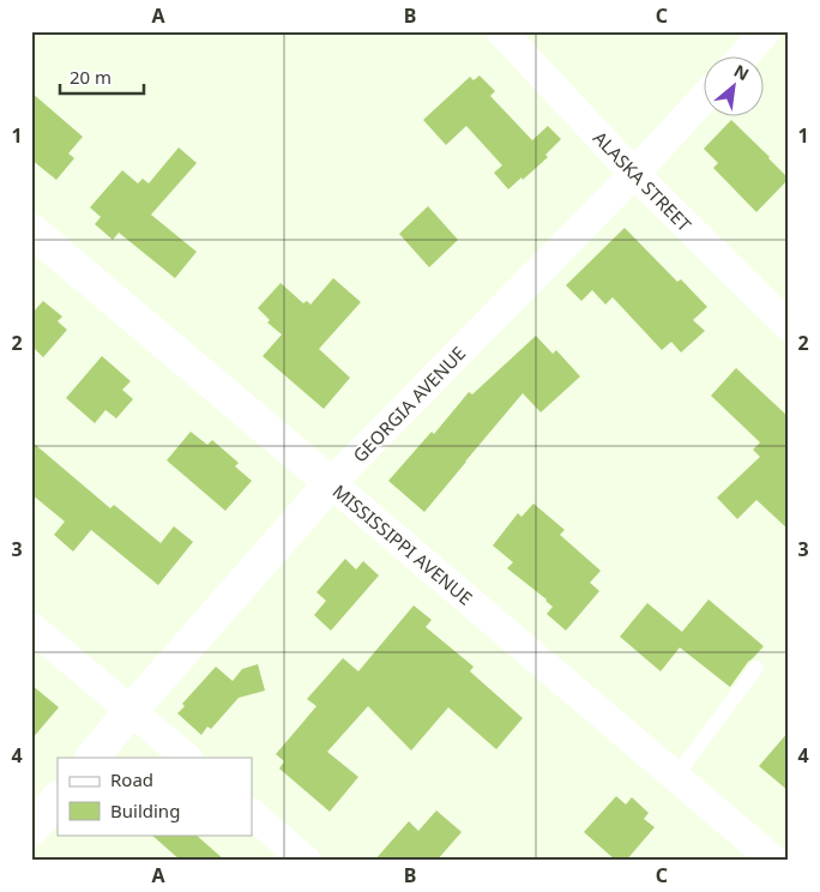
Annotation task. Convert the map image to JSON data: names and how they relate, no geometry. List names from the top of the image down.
{
  "streets": {
    "street": ["ALASKA STREET", "GEORGIA AVENUE", "MISSISSIPPI AVENUE"]
  },
  "crossings": [
    ["ALASKA STREET", "GEORGIA AVENUE"],
    ["GEORGIA AVENUE", "MISSISSIPPI AVENUE"]
  ],
  "legend": ["Road", "Building"],
  "scale_bar": "20 m",
  "north": "top right",
  "grid": {
    "columns": ["A", "B", "C"],
    "rows": [
      "1",
      "2",
      "3",
      "4"
    ]
  }
}
